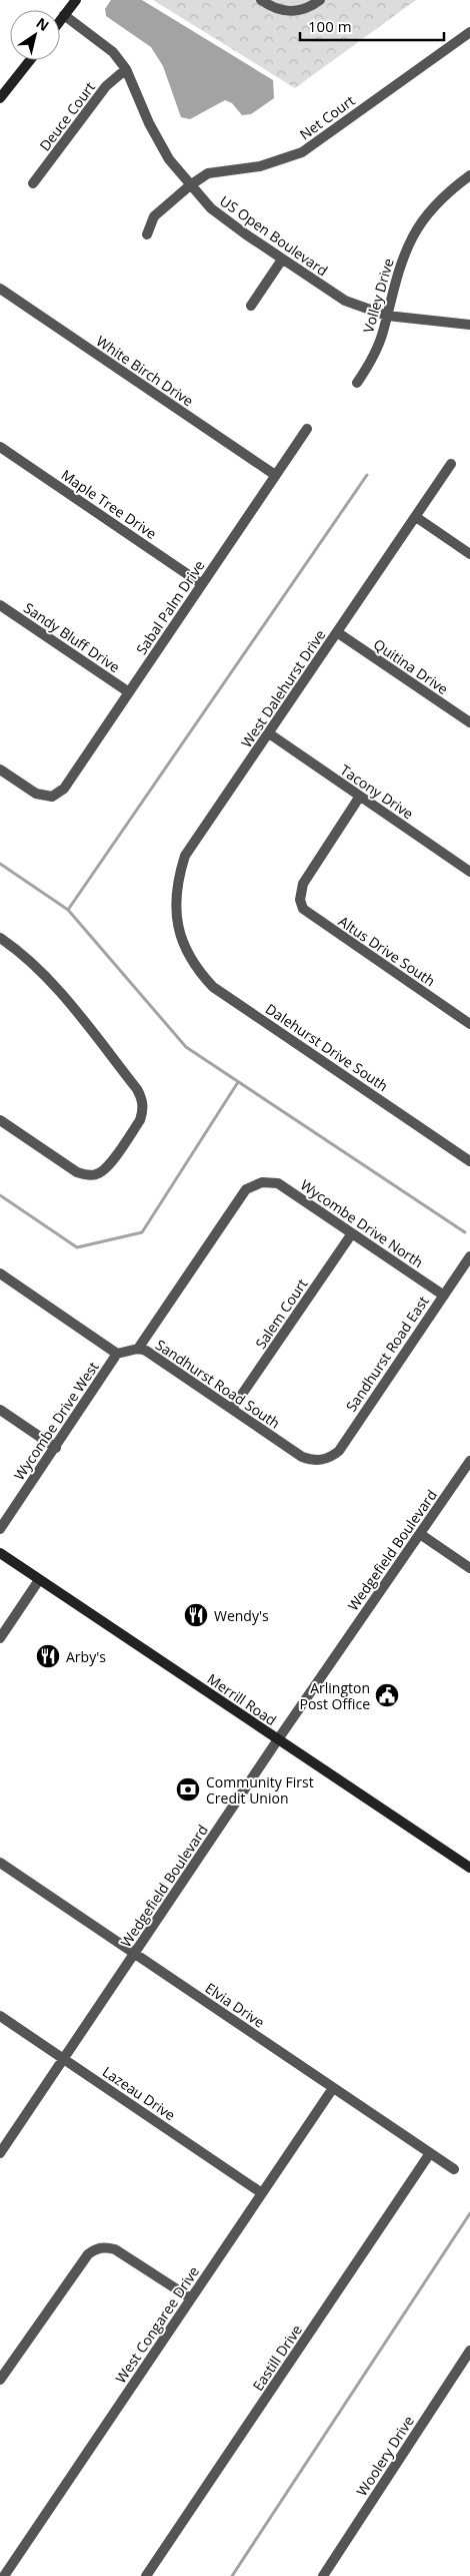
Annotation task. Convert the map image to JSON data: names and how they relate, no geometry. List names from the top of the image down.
{
  "streets": {
    "main road": ["Merrill Road"],
    "street": [
      "Deuce Court",
      "Net Court",
      "US Open Boulevard",
      "Volley Drive",
      "White Birch Drive",
      "Maple Tree Drive",
      "Sabal Palm Drive",
      "Sandy Bluff Drive",
      "Quitina Drive",
      "West Dalehurst Drive",
      "Tacony Drive",
      "Altus Drive South",
      "Dalehurst Drive South",
      "Wycombe Drive North",
      "Salem Court",
      "Sandhurst Road East",
      "Sandhurst Road South",
      "Wycombe Drive West",
      "Wedgefield Boulevard",
      "Elvia Drive",
      "Lazeau Drive",
      "West Congaree Drive",
      "Eastill Drive",
      "Woolery Drive"
    ]
  },
  "crossings": [
    ["Deuce Court", "US Open Boulevard"],
    ["Net Court", "US Open Boulevard"],
    ["US Open Boulevard", "Volley Drive"],
    ["White Birch Drive", "Sabal Palm Drive"],
    ["Maple Tree Drive", "Sabal Palm Drive"],
    ["Sabal Palm Drive", "Sandy Bluff Drive"],
    ["Quitina Drive", "West Dalehurst Drive"],
    ["West Dalehurst Drive", "Tacony Drive"],
    ["West Dalehurst Drive", "Dalehurst Drive South"],
    ["Tacony Drive", "Altus Drive South"],
    ["Wycombe Drive North", "Salem Court"],
    ["Wycombe Drive North", "Sandhurst Road East"],
    ["Wycombe Drive North", "Sandhurst Road South"],
    ["Salem Court", "Sandhurst Road South"],
    ["Sandhurst Road East", "Sandhurst Road South"],
    ["Sandhurst Road South", "Wycombe Drive West"],
    ["Wedgefield Boulevard", "Merrill Road"],
    ["Wedgefield Boulevard", "Elvia Drive"],
    ["Wedgefield Boulevard", "Lazeau Drive"],
    ["Elvia Drive", "West Congaree Drive"],
    ["Elvia Drive", "Eastill Drive"],
    ["Lazeau Drive", "West Congaree Drive"]
  ],
  "places": {
    "restaurant": ["Wendy's", "Arby's"],
    "public building": ["Arlington Post Office"],
    "bank": ["Community First Credit Union"]
  },
  "scale_bar": "100 m",
  "north": "top right"
}
